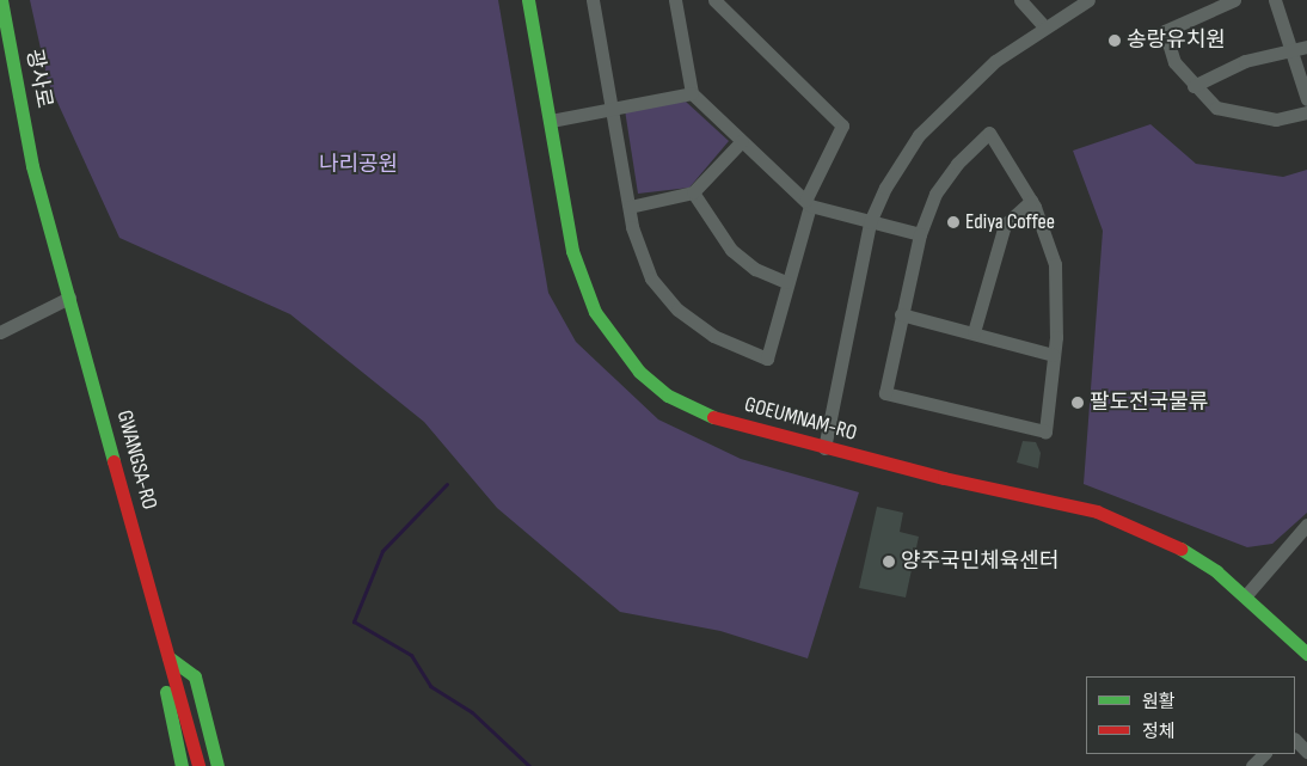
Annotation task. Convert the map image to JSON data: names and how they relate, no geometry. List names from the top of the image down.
{
  "streets": {
    "street": ["광사로", "GOEUMNAM-RO", "GWANGSA-RO"]
  },
  "crossings": [
    ["광사로", "GWANGSA-RO"]
  ],
  "parks": ["나리공원"],
  "places": [
    "송랑유치원",
    "Ediya Coffee",
    "팔도전국물류",
    "양주국민체육센터"
  ],
  "legend": ["원활", "정체"]
}
